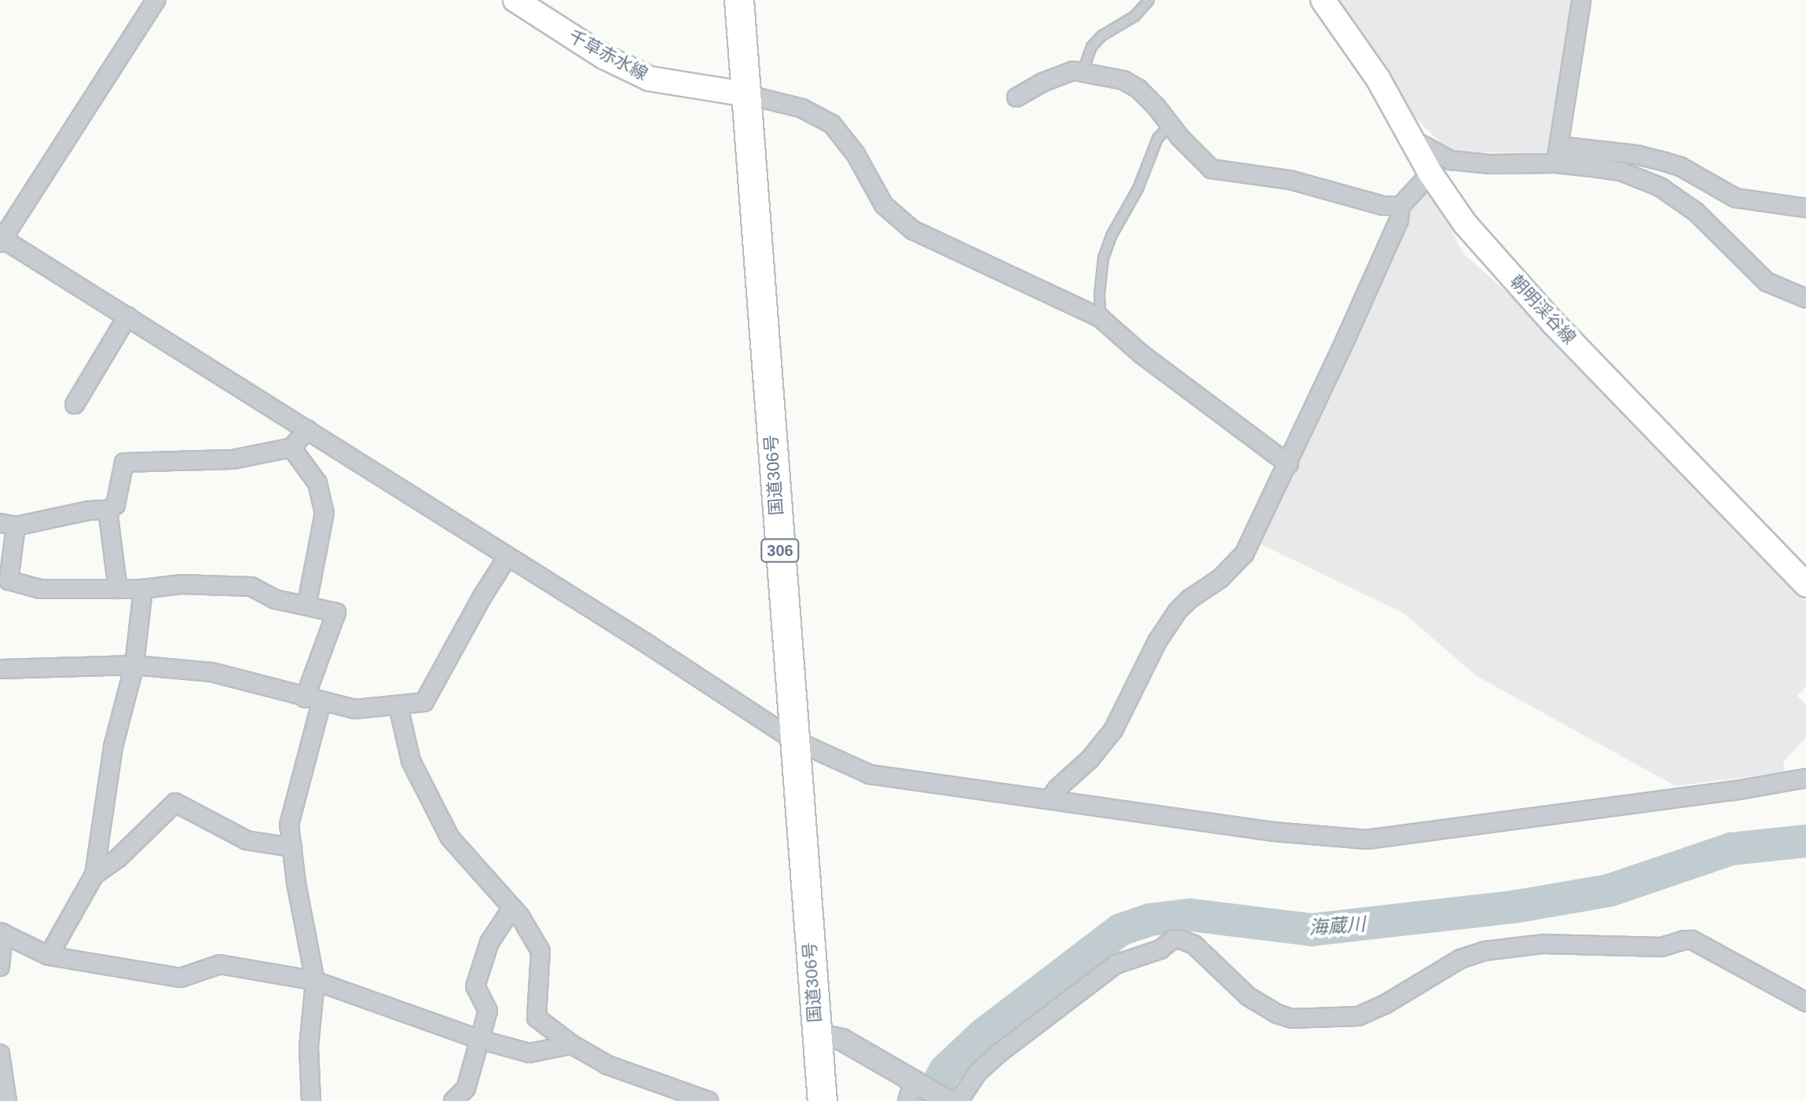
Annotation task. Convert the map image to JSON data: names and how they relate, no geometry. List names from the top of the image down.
{
  "streets": {
    "highway": ["国道306号", "306"],
    "main road": ["千草赤水線", "朝明渓谷線"]
  },
  "crossings": [
    ["千草赤水線", "国道306号"]
  ],
  "water": ["海蔵川"]
}
